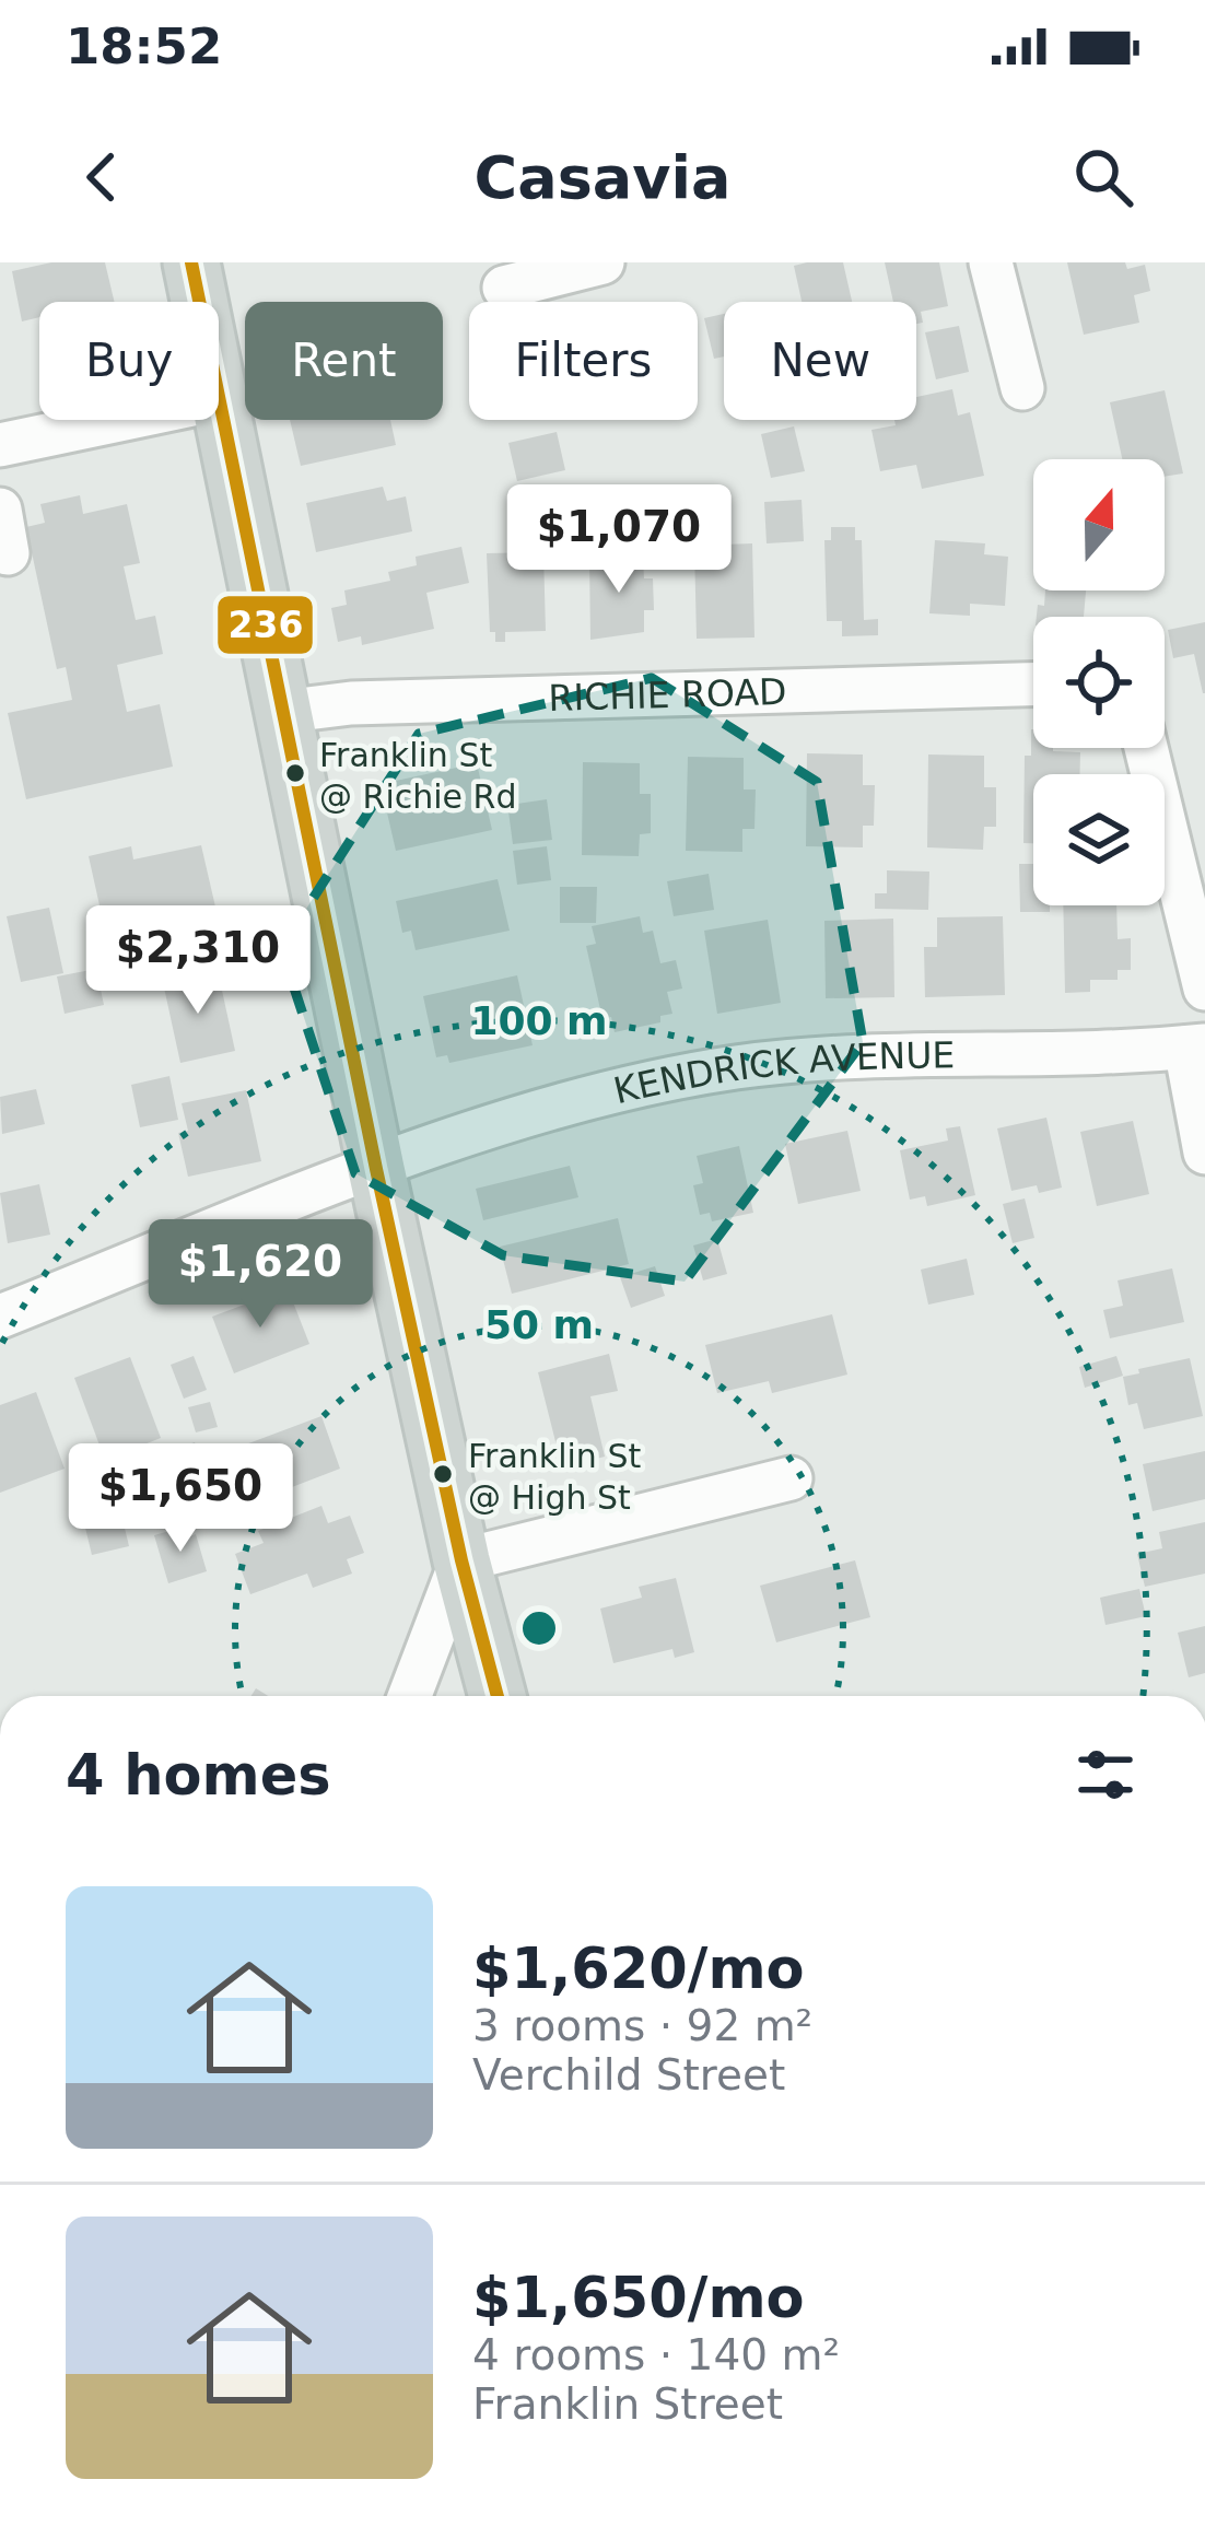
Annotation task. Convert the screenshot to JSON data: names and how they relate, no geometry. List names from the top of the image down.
{
  "streets": {
    "street": ["RICHIE ROAD", "KENDRICK AVENUE"]
  },
  "places": ["Franklin St @ Richie Rd", "Franklin St @ High St"],
  "lines": ["transit line 236"],
  "north": "top",
  "page": {
    "status": "18:52",
    "header": "Casavia",
    "chip": [
      "Buy",
      "Rent",
      "Filters",
      "New"
    ],
    "price": [
      "$1,070",
      "$2,310",
      "$1,620",
      "$1,650"
    ],
    "heading": "4 homes",
    "list": [
      {
        "name": "$1,620/mo",
        "note": "3 rooms · 92 m² · Verchild Street"
      },
      {
        "name": "$1,650/mo",
        "note": "4 rooms · 140 m² · Franklin Street"
      }
    ]
  },
  "rings": ["100 m", "50 m"]
}
